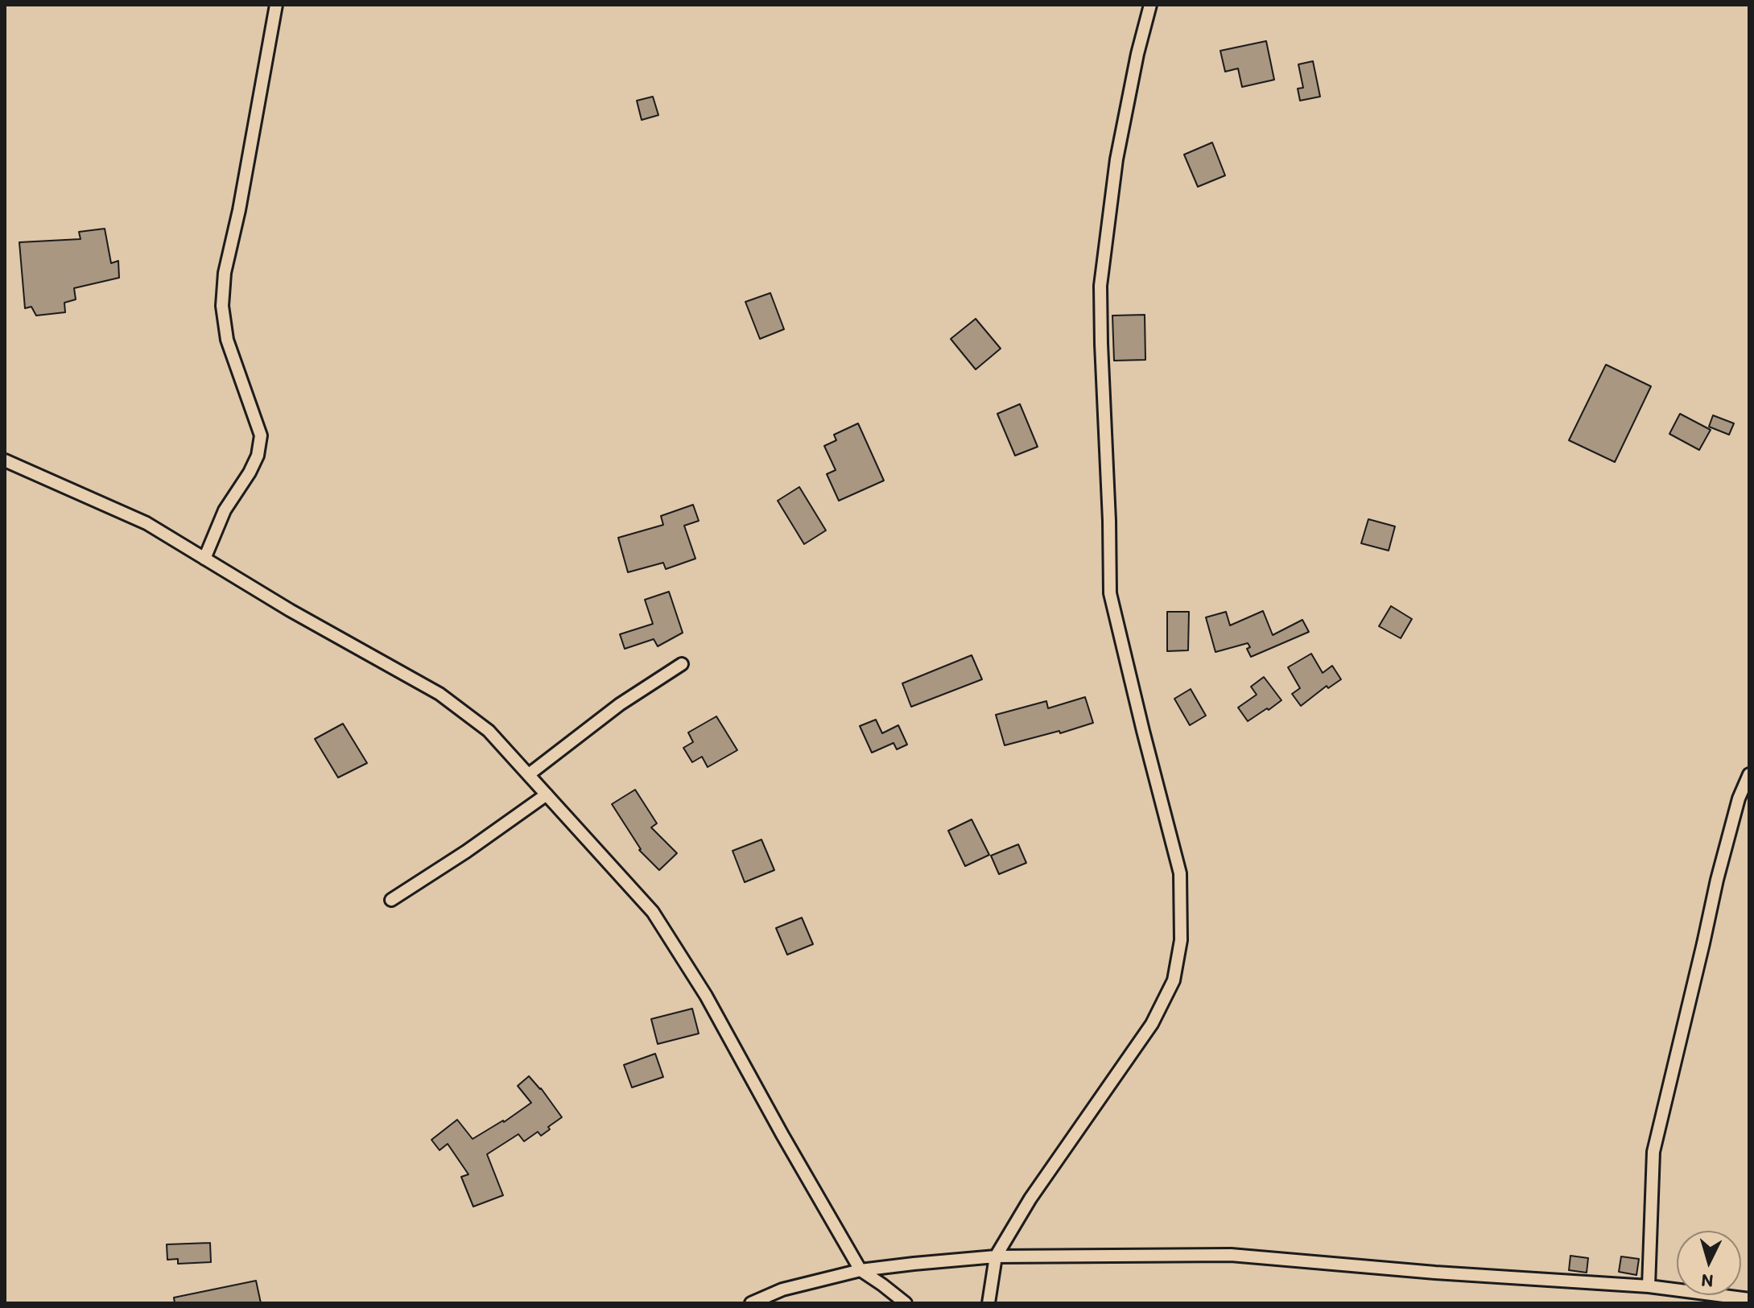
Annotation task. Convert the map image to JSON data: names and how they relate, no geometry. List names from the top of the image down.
{
  "north": "bottom"
}
